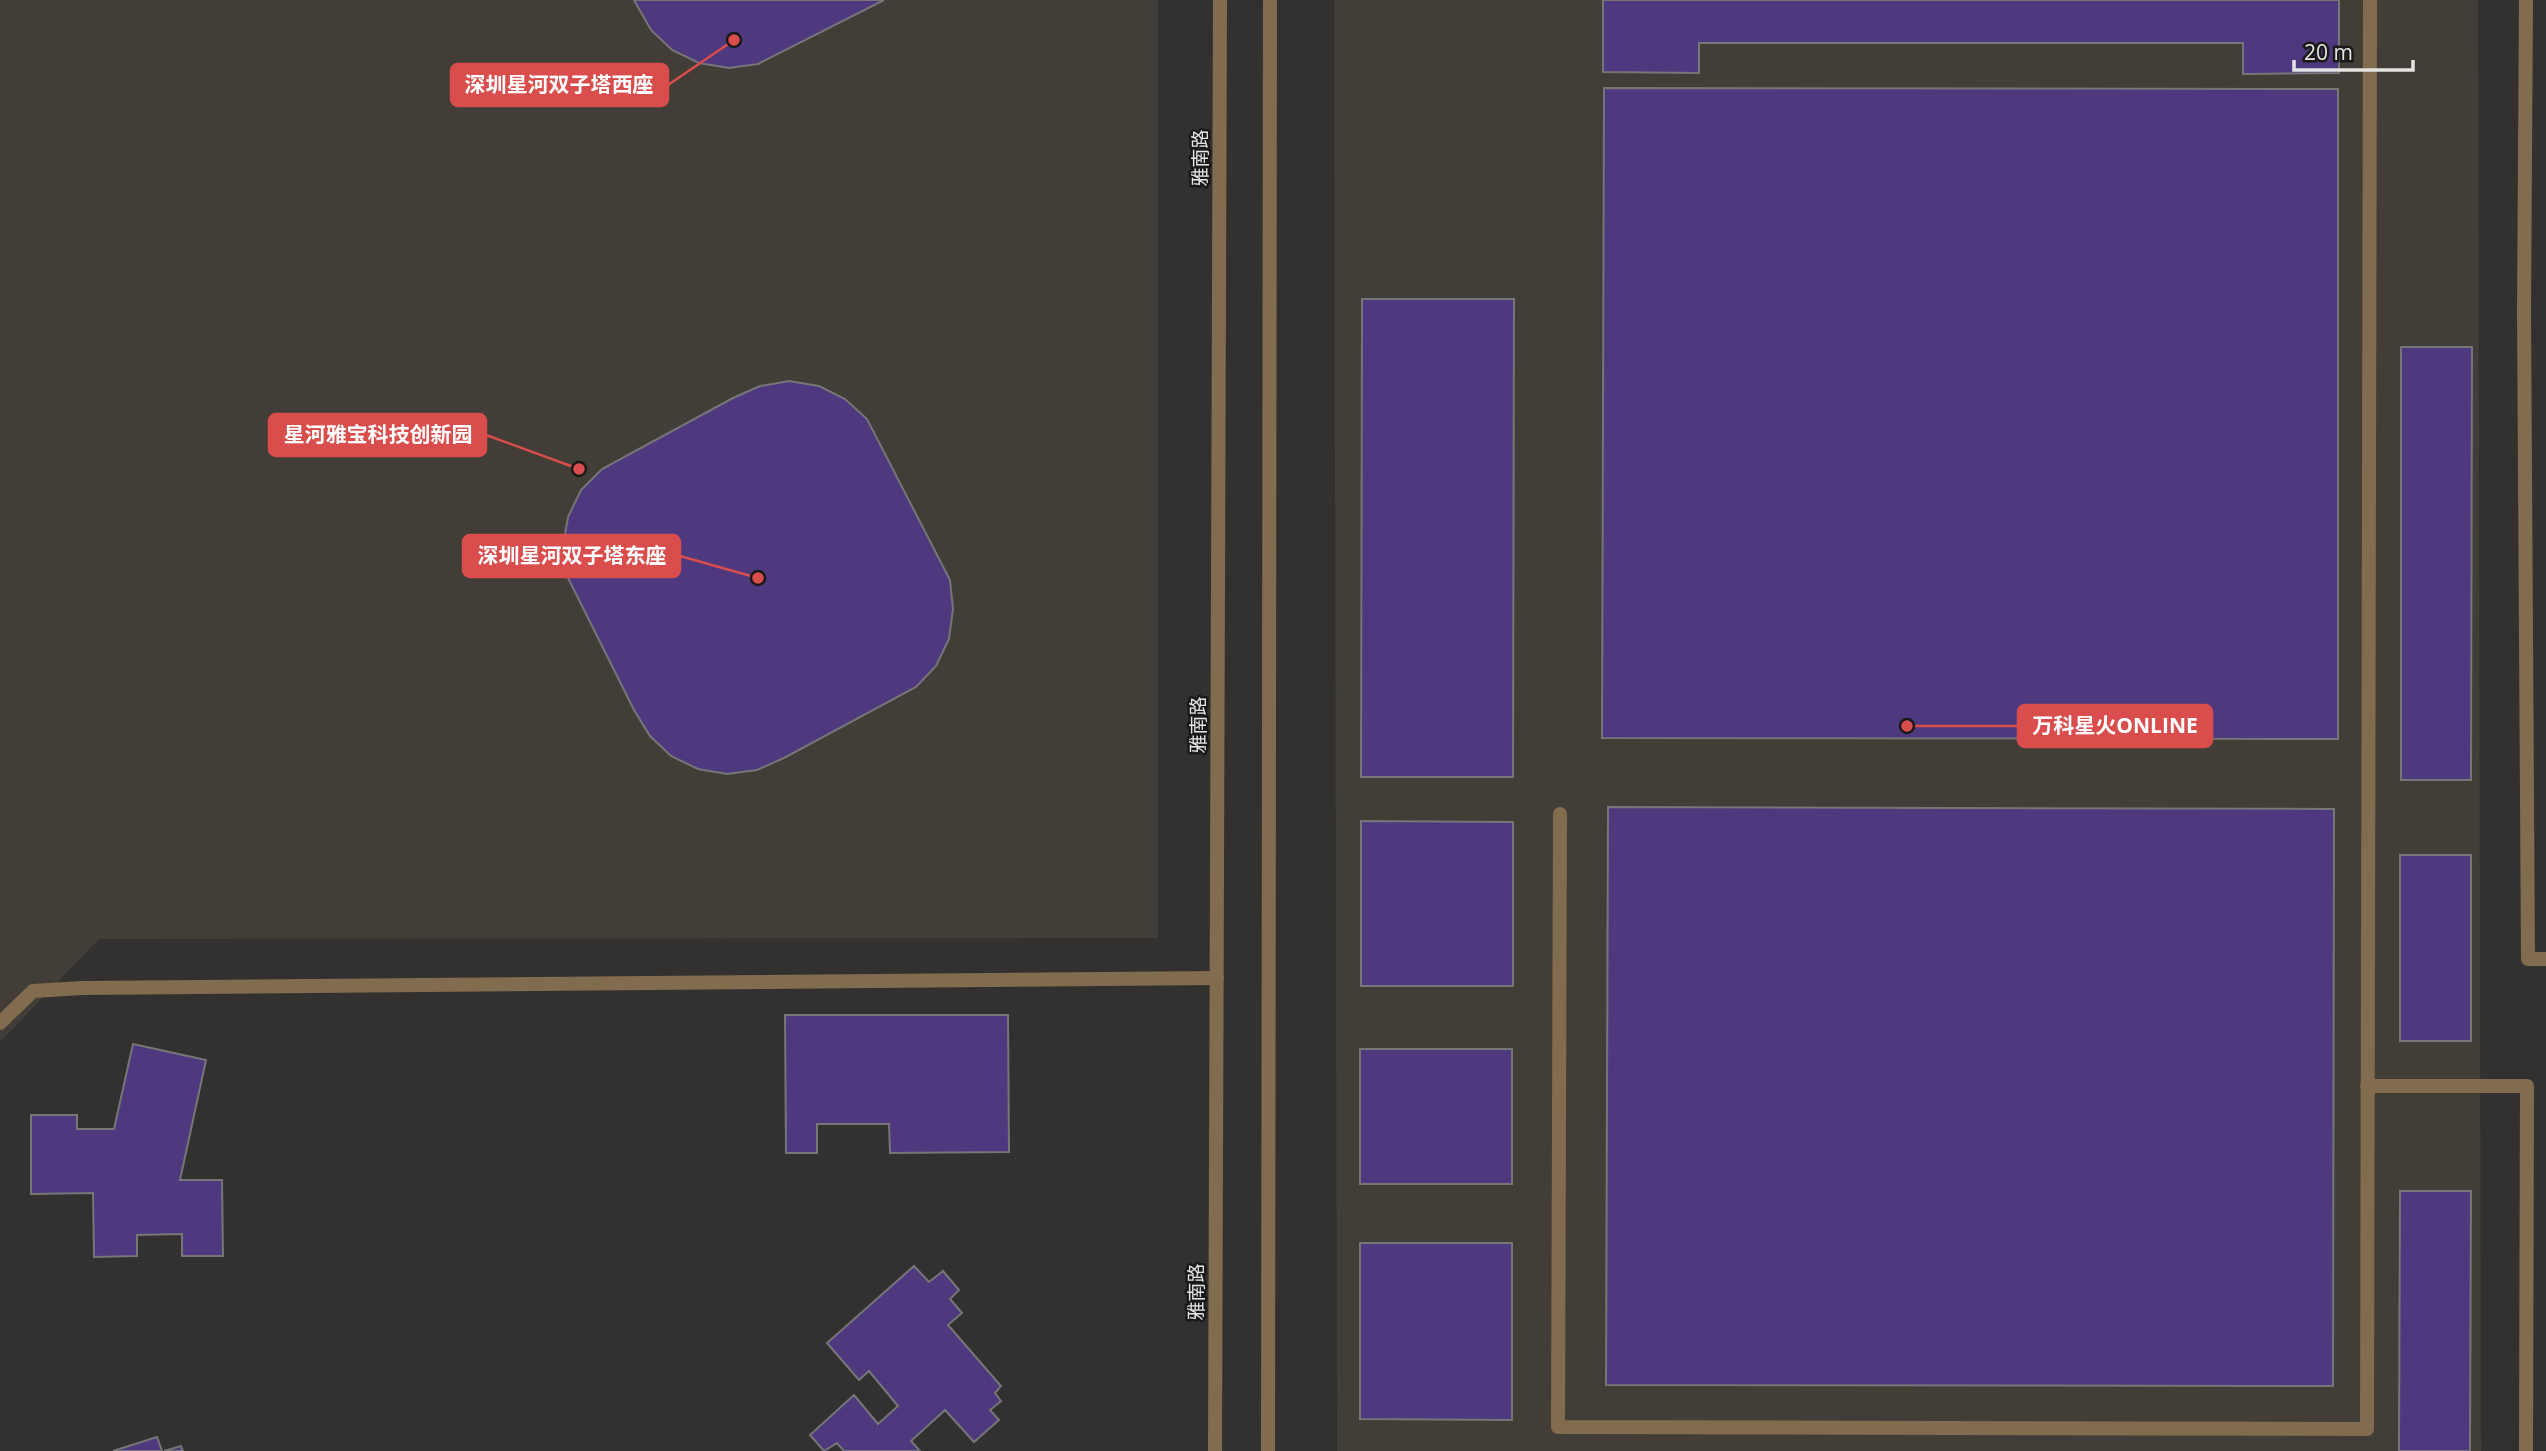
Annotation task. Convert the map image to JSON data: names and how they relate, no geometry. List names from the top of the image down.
{
  "streets": {
    "street": ["雅南路"]
  },
  "places": [
    "深圳星河双子塔西座",
    "星河雅宝科技创新园",
    "深圳星河双子塔东座",
    "万科星火ONLINE"
  ],
  "scale_bar": "20 m"
}
